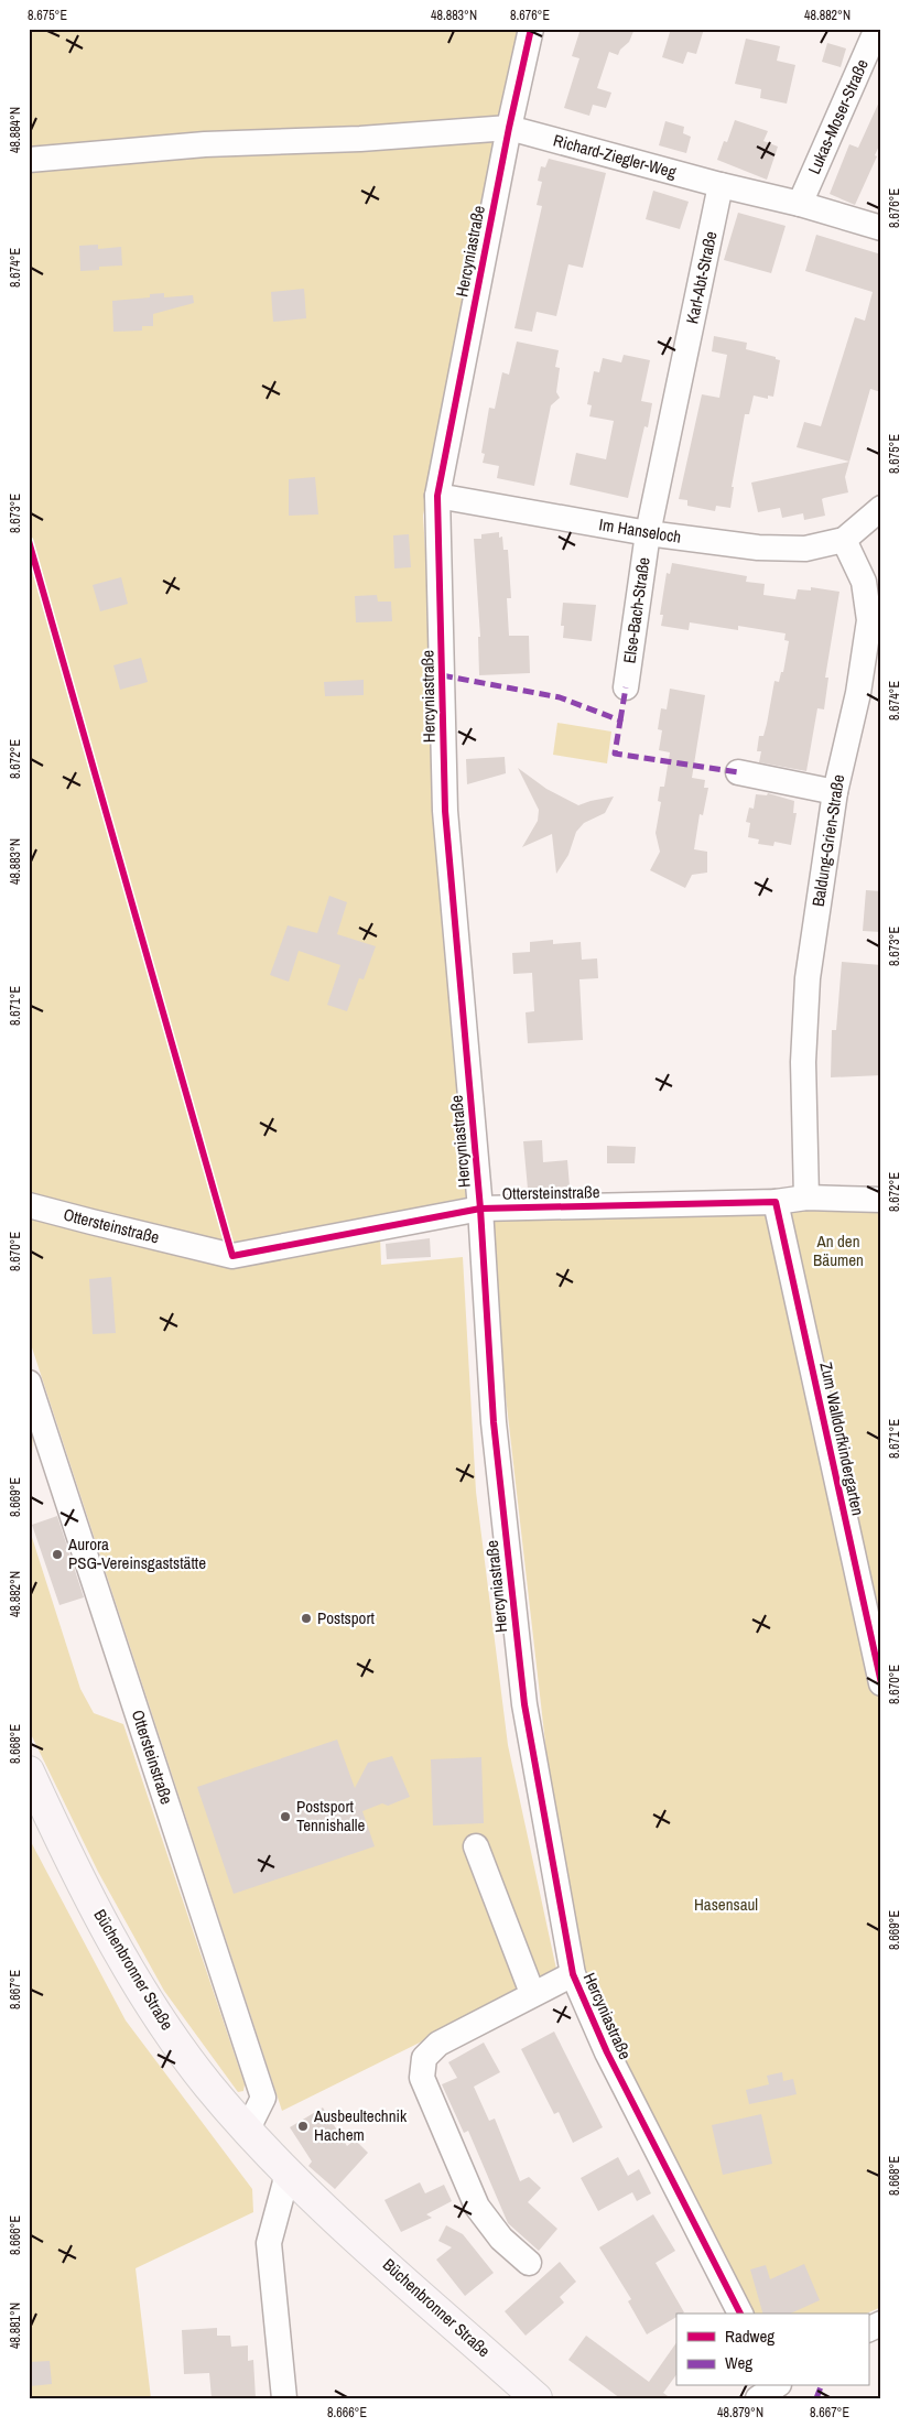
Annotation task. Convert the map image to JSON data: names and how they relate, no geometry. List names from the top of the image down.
{
  "streets": {
    "main road": ["Büchenbronner Straße"],
    "street": [
      "Lukas-Moser-Straße",
      "Richard-Ziegler-Weg",
      "Hercyniastraße",
      "Karl-Abt-Straße",
      "Im Hanseloch",
      "Else-Bach-Straße",
      "Baldung-Grien-Straße",
      "Ottersteinstraße",
      "Zum Walldorfkindergarten"
    ]
  },
  "crossings": [
    ["Richard-Ziegler-Weg", "Hercyniastraße"],
    ["Richard-Ziegler-Weg", "Karl-Abt-Straße"],
    ["Hercyniastraße", "Im Hanseloch"],
    ["Hercyniastraße", "Ottersteinstraße"],
    ["Karl-Abt-Straße", "Im Hanseloch"],
    ["Karl-Abt-Straße", "Else-Bach-Straße"],
    ["Im Hanseloch", "Else-Bach-Straße"],
    ["Im Hanseloch", "Baldung-Grien-Straße"],
    ["Baldung-Grien-Straße", "Ottersteinstraße"],
    ["Ottersteinstraße", "Zum Walldorfkindergarten"],
    ["Ottersteinstraße", "Büchenbronner Straße"]
  ],
  "parks": ["An den Bäumen", "Hasensaul"],
  "places": [
    "Aurora PSG-Vereinsgaststätte",
    "Postsport",
    "Postsport Tennishalle",
    "Ausbeultechnik Hachem"
  ],
  "legend": ["Radweg", "Weg"],
  "coordinates": [
    "8.675°E",
    "48.883°N",
    "8.676°E",
    "48.882°N",
    "48.884°N",
    "8.674°E",
    "8.673°E",
    "8.672°E",
    "8.671°E",
    "8.670°E",
    "8.669°E",
    "8.668°E",
    "8.667°E",
    "8.666°E",
    "48.881°N",
    "48.879°N"
  ]
}
